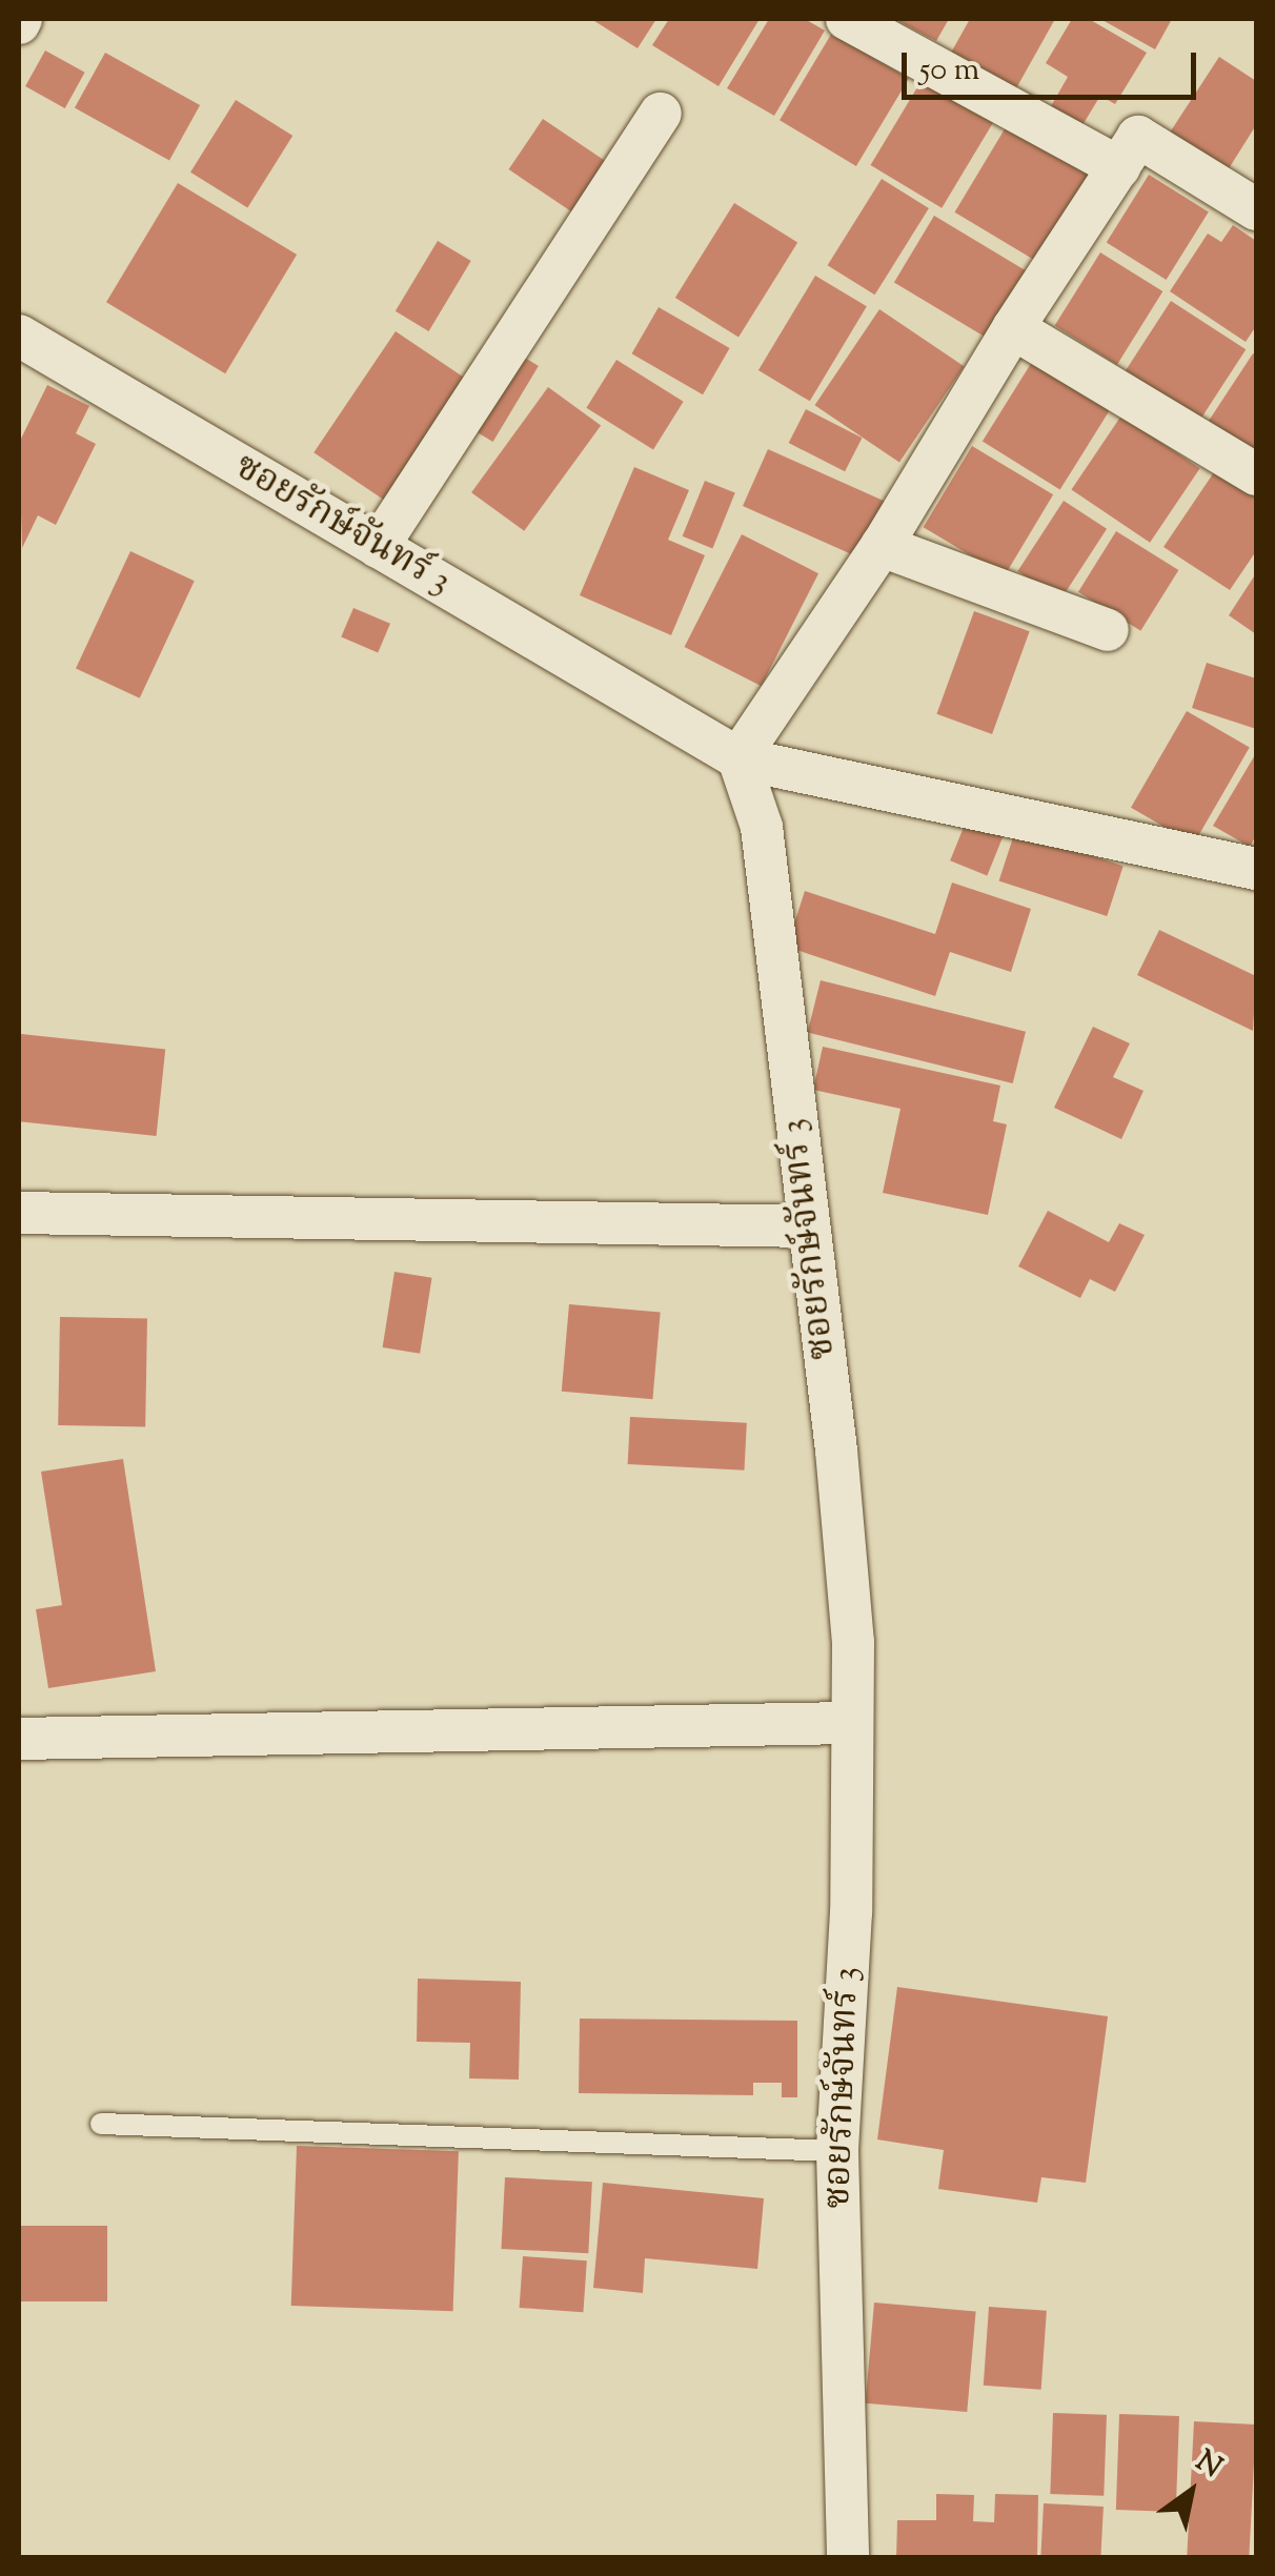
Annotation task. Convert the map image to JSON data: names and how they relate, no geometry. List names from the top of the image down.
{
  "streets": {
    "street": ["ซอยรักษ์จันทร์ 3"]
  },
  "scale_bar": "50 m",
  "north": "top right"
}
